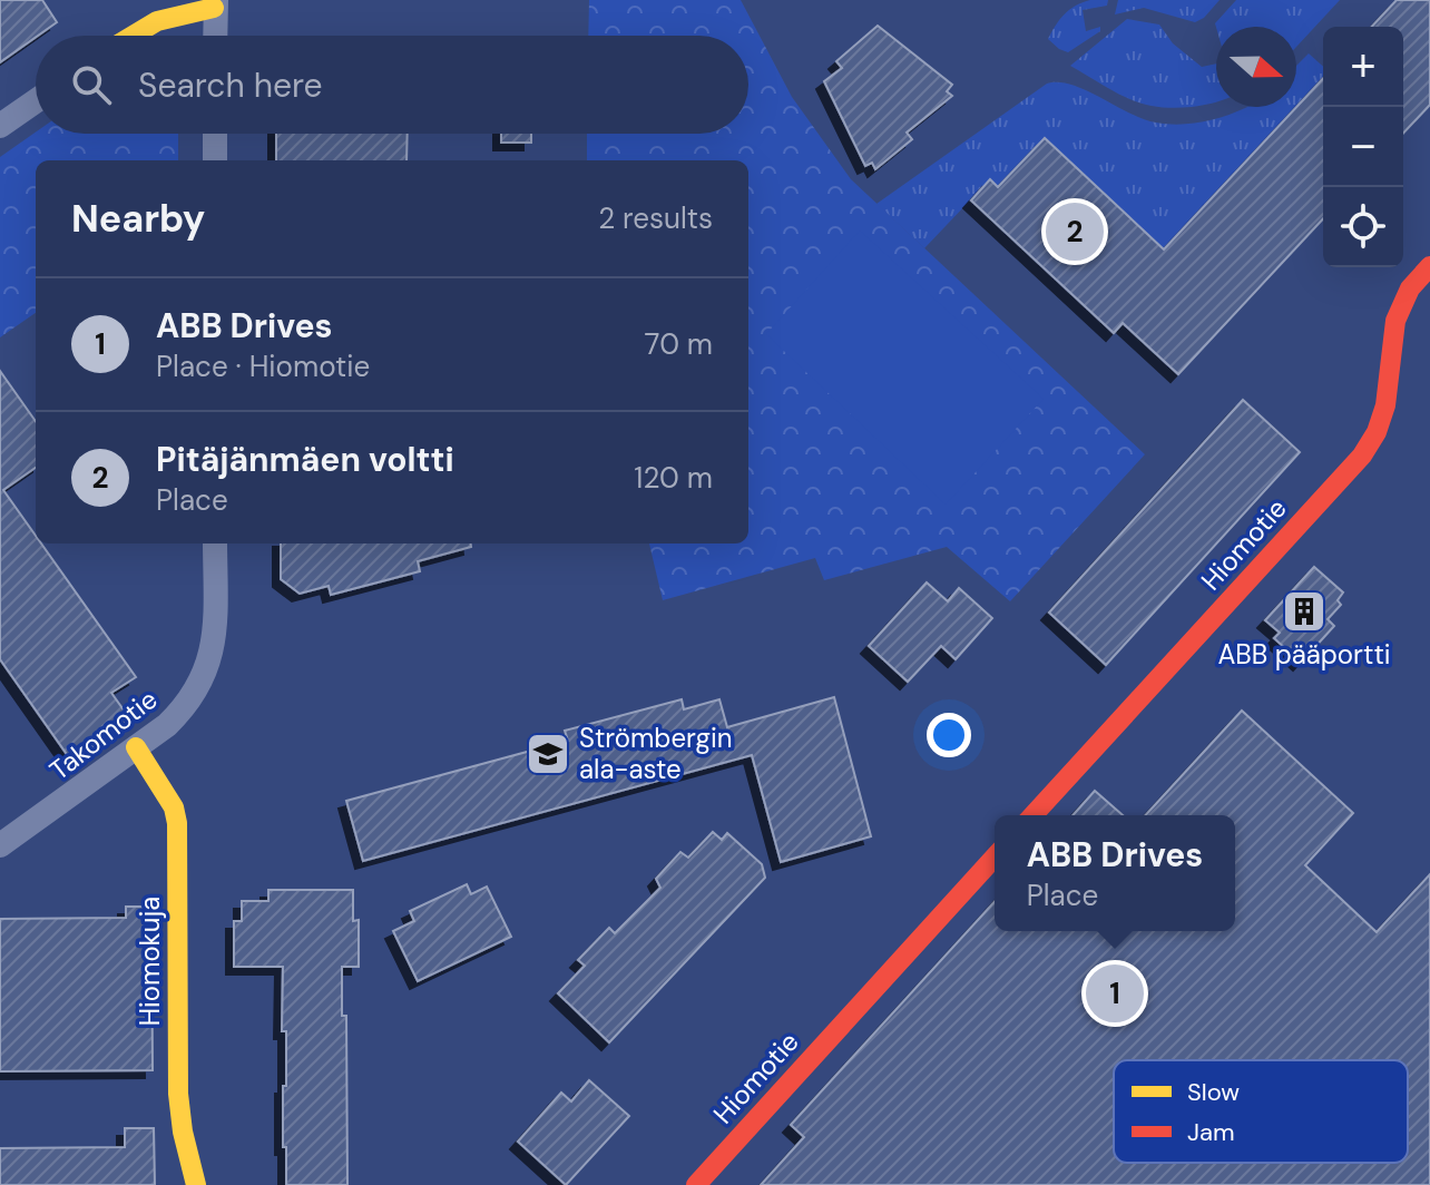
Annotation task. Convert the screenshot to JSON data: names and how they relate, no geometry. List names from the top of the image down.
{
  "streets": {
    "street": ["Hiomotie", "Takomotie", "Hiomokuja"]
  },
  "crossings": [
    ["Takomotie", "Hiomokuja"]
  ],
  "places": {
    "building": ["ABB pääportti"],
    "school or university": ["Strömbergin ala-aste"]
  },
  "legend": ["Slow", "Jam"],
  "north": "right",
  "page": {
    "map_buttons": ["+", "−"],
    "search": "Search here",
    "heading": ["Nearby", "2 results"],
    "pins": ["2", "1"],
    "list": [
      {
        "mark": "1",
        "name": "ABB Drives",
        "note": "Place · Hiomotie",
        "value": "70 m"
      },
      {
        "mark": "2",
        "name": "Pitäjänmäen voltti",
        "note": "Place",
        "value": "120 m"
      }
    ],
    "popup": ["ABB Drives", "Place"]
  }
}
